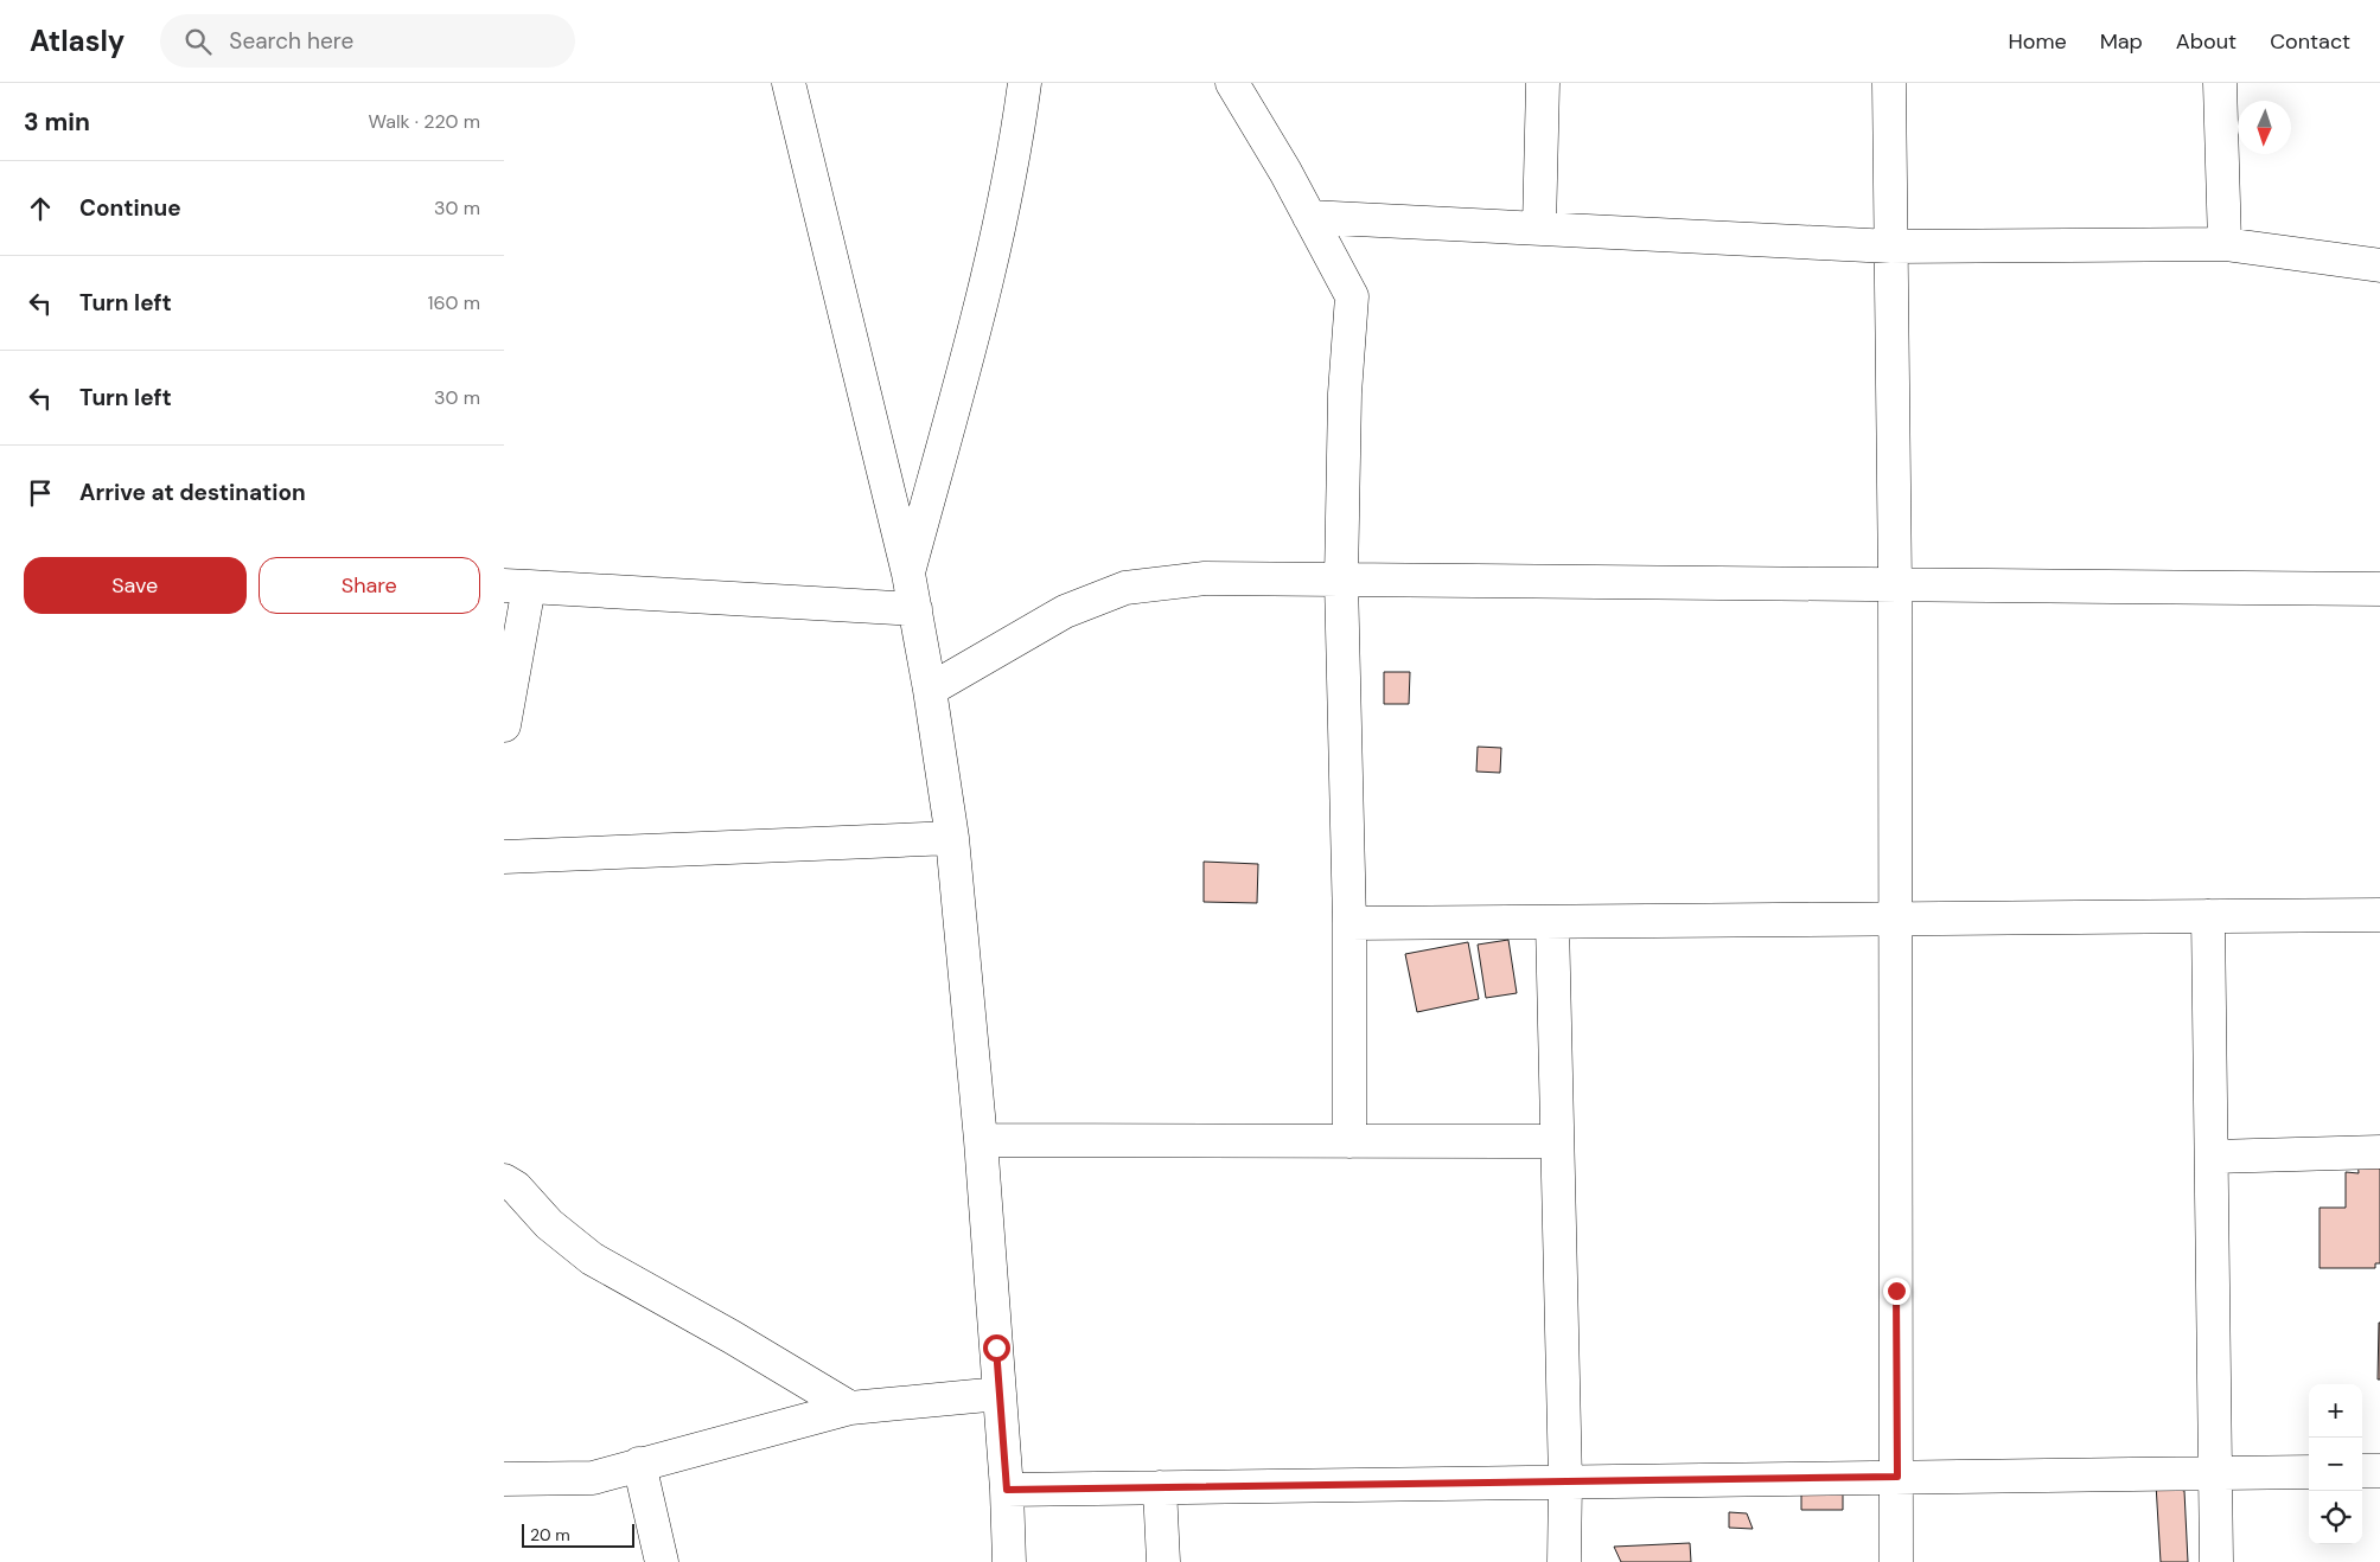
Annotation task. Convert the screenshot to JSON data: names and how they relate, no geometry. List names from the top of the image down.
{
  "scale_bar": "20 m",
  "north": "bottom",
  "page": {
    "header": "Atlasly",
    "search": "Search here",
    "nav": [
      "Home",
      "Map",
      "About",
      "Contact"
    ],
    "heading": ["3 min", "Walk · 220 m"],
    "list": [
      ["Continue", "30 m"],
      ["Turn left", "160 m"],
      ["Turn left", "30 m"],
      "Arrive at destination"
    ],
    "buttons": ["Save", "Share"],
    "map_buttons": ["+", "−"],
    "scale": "20 m"
  }
}
